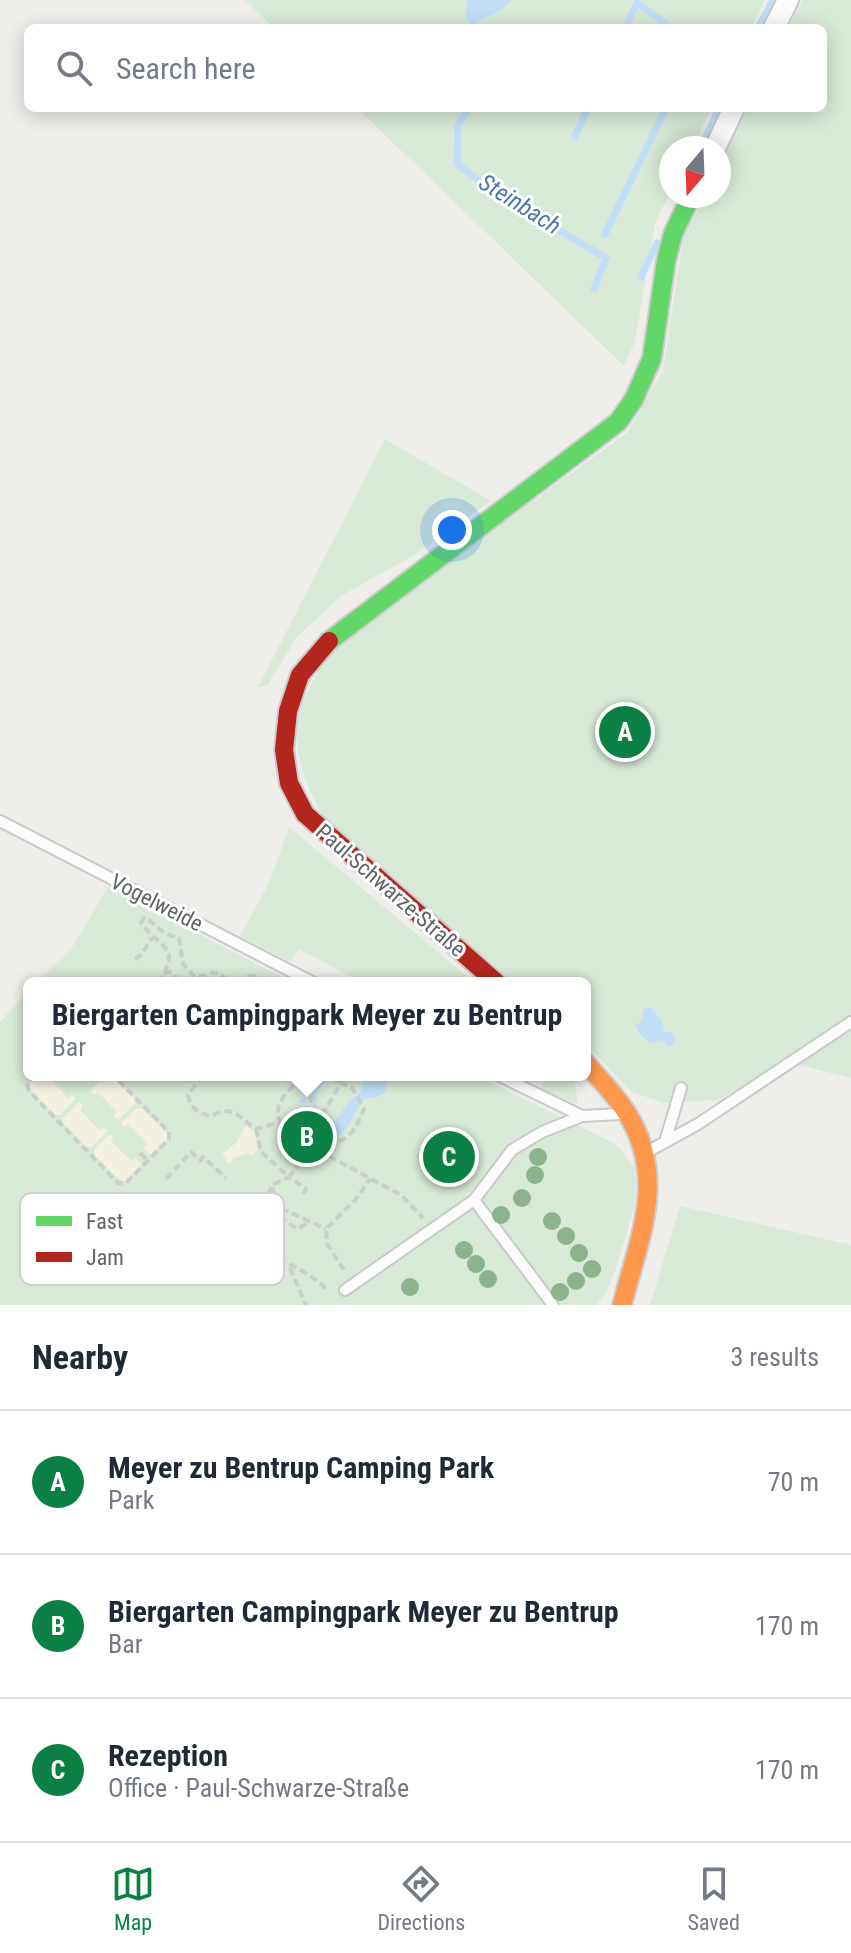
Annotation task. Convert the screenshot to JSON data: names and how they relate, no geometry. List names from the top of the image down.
{
  "streets": {
    "street": ["Paul-Schwarze-Straße"],
    "lane": ["Vogelweide"]
  },
  "water": ["Steinbach"],
  "legend": ["Fast", "Jam"],
  "north": "bottom",
  "page": {
    "search": "Search here",
    "pins": ["A", "B", "C"],
    "popup": ["Biergarten Campingpark Meyer zu Bentrup", "Bar"],
    "heading": ["Nearby", "3 results"],
    "list": [
      {
        "mark": "A",
        "name": "Meyer zu Bentrup Camping Park",
        "note": "Park",
        "value": "70 m"
      },
      {
        "mark": "B",
        "name": "Biergarten Campingpark Meyer zu Bentrup",
        "note": "Bar",
        "value": "170 m"
      },
      {
        "mark": "C",
        "name": "Rezeption",
        "note": "Office · Paul-Schwarze-Straße",
        "value": "170 m"
      }
    ],
    "nav": ["Map", "Directions", "Saved"]
  }
}
